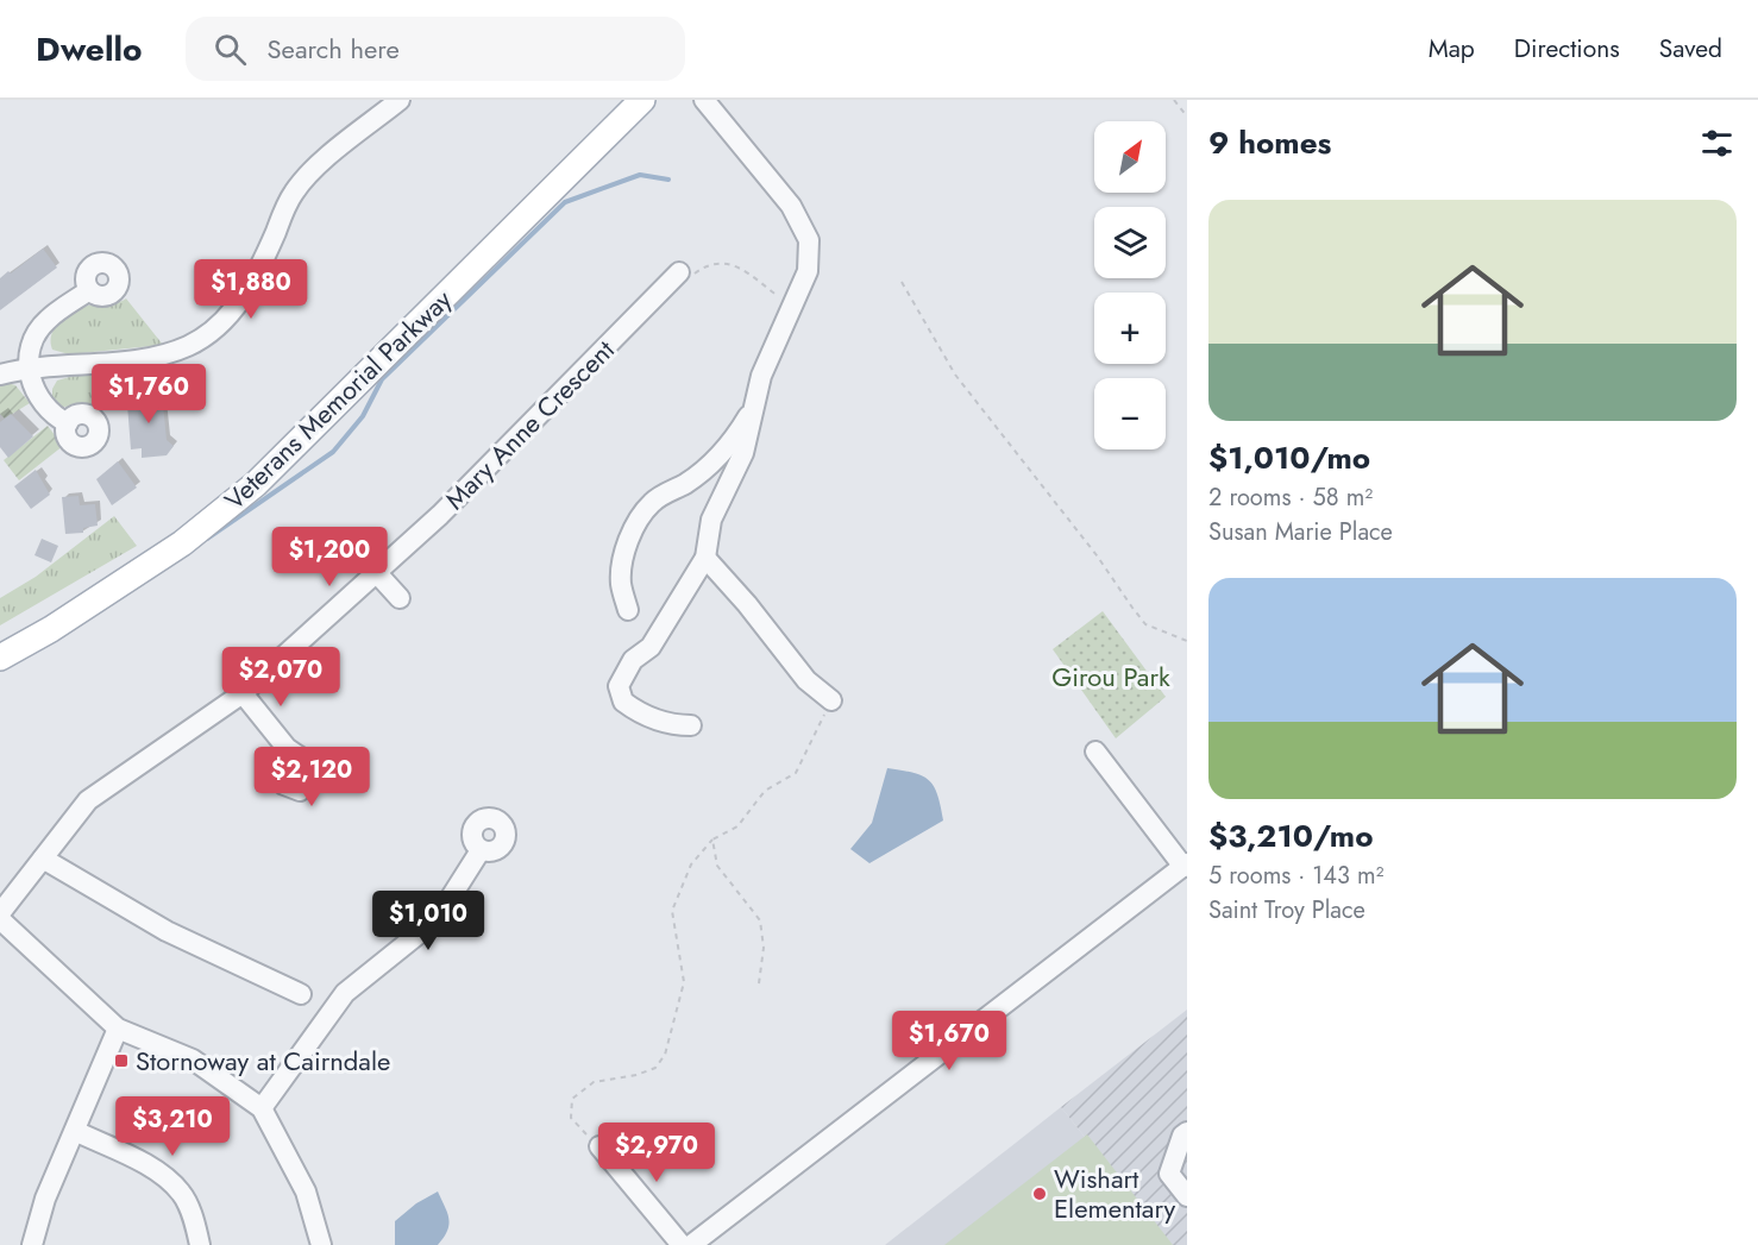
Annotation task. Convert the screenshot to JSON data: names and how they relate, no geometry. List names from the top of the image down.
{
  "streets": {
    "main road": ["Veterans Memorial Parkway"],
    "street": ["Mary Anne Crescent"]
  },
  "parks": ["Girou Park"],
  "places": {
    "transit": ["Stornoway at Cairndale"],
    "other": ["Wishart Elementary"]
  },
  "north": "top right",
  "page": {
    "header": "Dwello",
    "search": "Search here",
    "nav": ["Map", "Directions", "Saved"],
    "heading": "9 homes",
    "map_buttons": ["+", "−"],
    "list": [
      {
        "name": "$1,010/mo",
        "note": "2 rooms · 58 m² · Susan Marie Place"
      },
      {
        "name": "$3,210/mo",
        "note": "5 rooms · 143 m² · Saint Troy Place"
      }
    ],
    "price": [
      "$1,880",
      "$1,760",
      "$1,200",
      "$2,070",
      "$2,120",
      "$1,010",
      "$1,670",
      "$3,210",
      "$2,970"
    ]
  }
}
